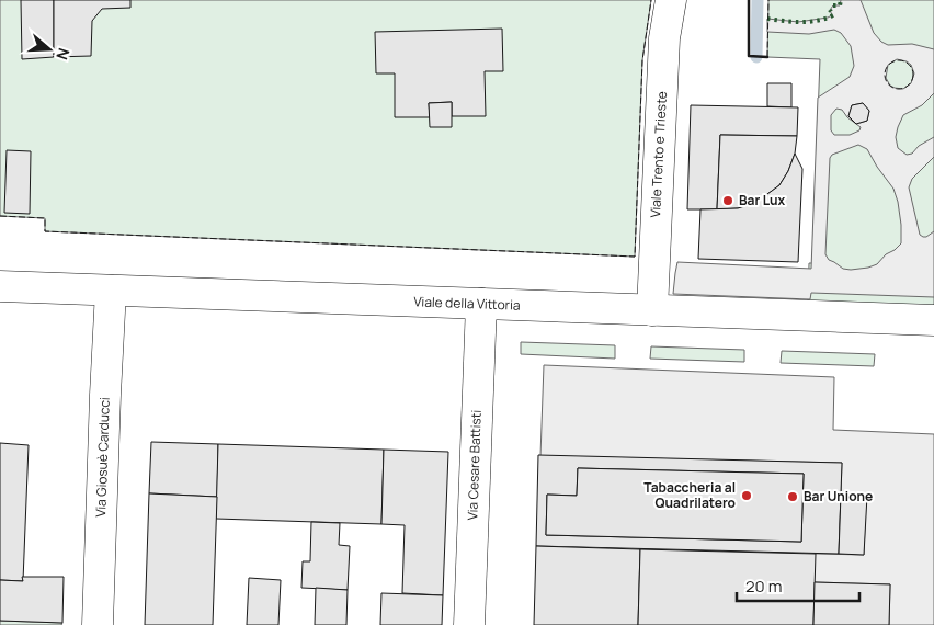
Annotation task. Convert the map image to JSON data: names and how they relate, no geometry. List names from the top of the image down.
{
  "streets": {
    "street": [
      "Viale Trento e Trieste",
      "Viale della Vittoria",
      "Via Giosuè Carducci",
      "Via Cesare Battisti"
    ]
  },
  "crossings": [
    ["Viale Trento e Trieste", "Viale della Vittoria"],
    ["Viale della Vittoria", "Via Giosuè Carducci"],
    ["Viale della Vittoria", "Via Cesare Battisti"]
  ],
  "places": ["Bar Lux", "Tabaccheria al Quadrilatero", "Bar Unione"],
  "scale_bar": "20 m",
  "north": "right"
}
